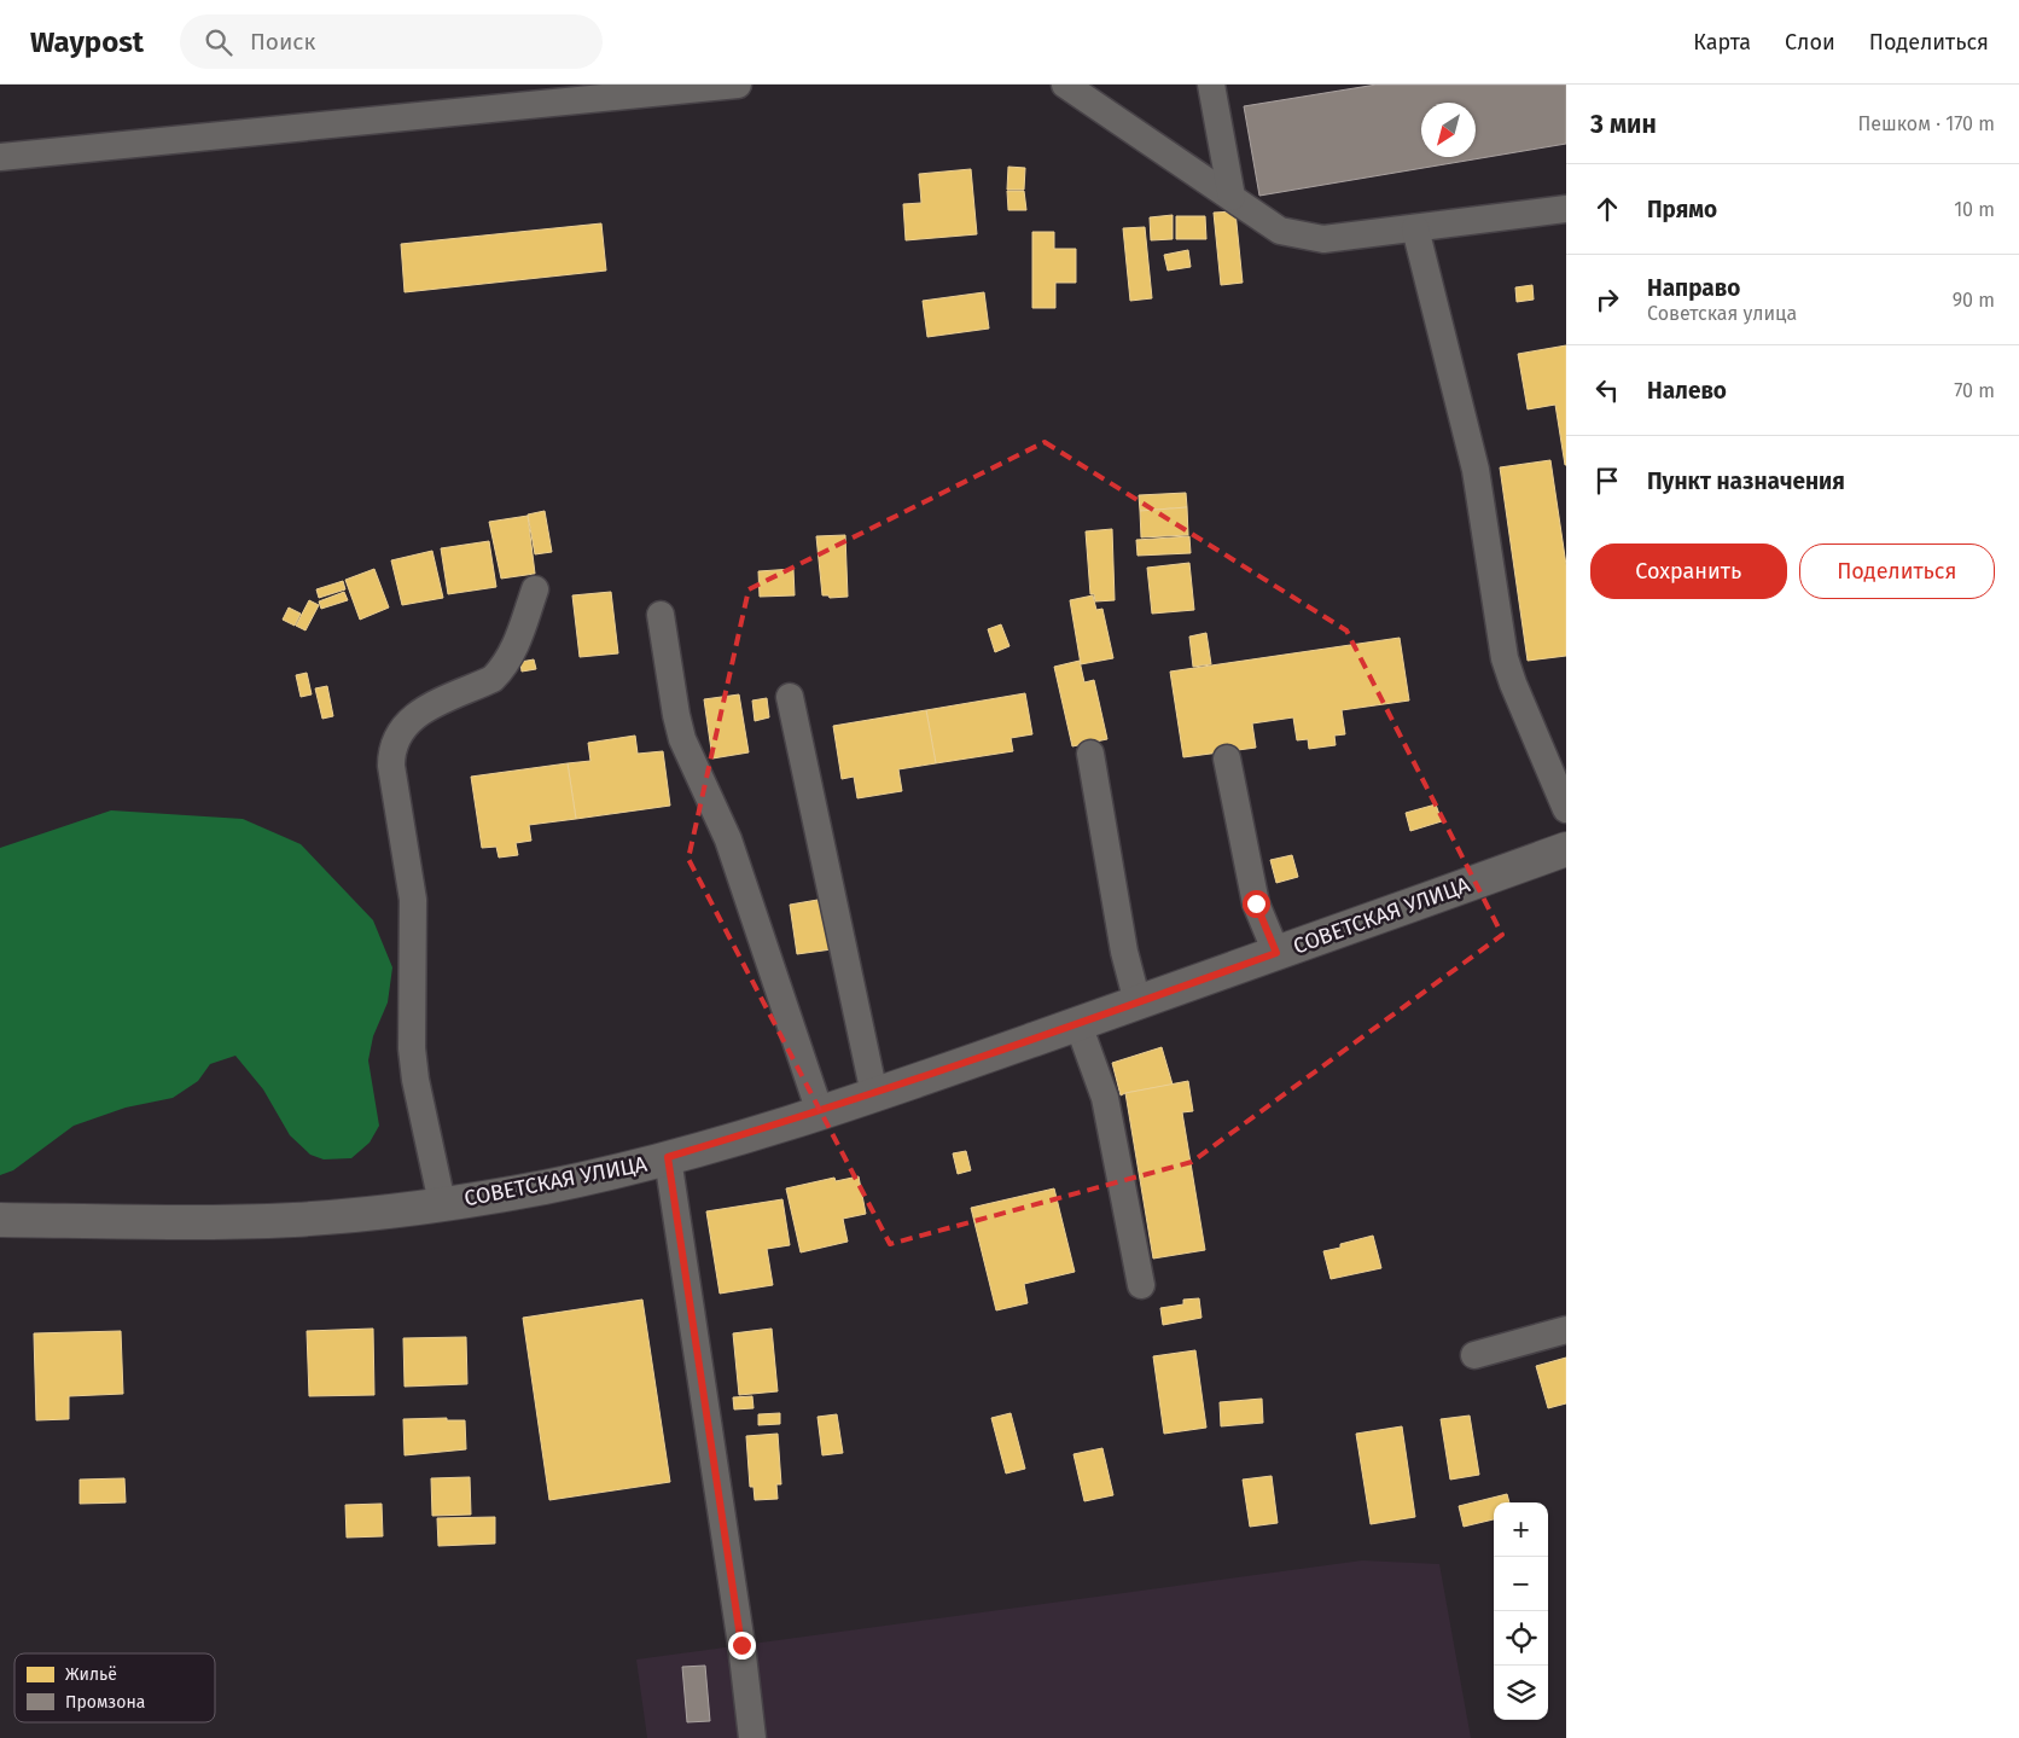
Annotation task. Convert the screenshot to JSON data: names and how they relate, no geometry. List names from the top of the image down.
{
  "streets": {
    "street": ["СОВЕТСКАЯ УЛИЦА"]
  },
  "legend": ["Жильё", "Промзона"],
  "north": "bottom left",
  "page": {
    "header": "Waypost",
    "search": "Поиск",
    "nav": ["Карта", "Слои", "Поделиться"],
    "heading": ["3 мин", "Пешком · 170 m"],
    "list": [
      ["Прямо", "10 m"],
      ["Направо", "Советская улица", "90 m"],
      ["Налево", "70 m"],
      "Пункт назначения"
    ],
    "buttons": ["Сохранить", "Поделиться"],
    "map_buttons": ["+", "−"]
  }
}
